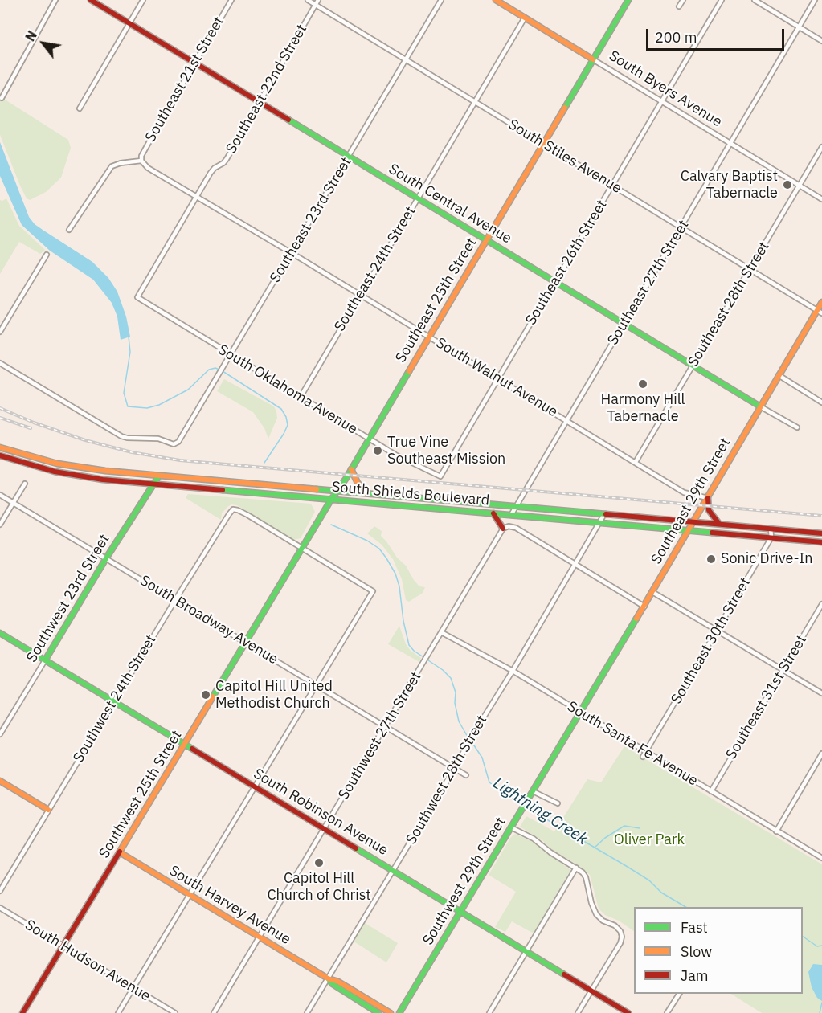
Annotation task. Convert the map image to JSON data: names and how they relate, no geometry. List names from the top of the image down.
{
  "streets": {
    "main road": [
      "South Byers Avenue",
      "South Central Avenue",
      "Southeast 25th Street",
      "South Shields Boulevard",
      "Southeast 29th Street",
      "Southwest 23rd Street",
      "Southwest 25th Street",
      "South Robinson Avenue",
      "Southwest 29th Street",
      "South Harvey Avenue"
    ],
    "street": [
      "Southeast 21st Street",
      "Southeast 22nd Street",
      "South Stiles Avenue",
      "Southeast 23rd Street",
      "Southeast 26th Street",
      "Southeast 24th Street",
      "Southeast 27th Street",
      "Southeast 28th Street",
      "South Walnut Avenue",
      "South Oklahoma Avenue",
      "South Broadway Avenue",
      "Southeast 30th Street",
      "Southeast 31st Street",
      "Southwest 24th Street",
      "Southwest 27th Street",
      "South Santa Fe Avenue",
      "Southwest 28th Street",
      "South Hudson Avenue"
    ]
  },
  "crossings": [
    ["Southeast 21st Street", "South Central Avenue"],
    ["Southeast 21st Street", "South Walnut Avenue"],
    ["Southeast 22nd Street", "South Stiles Avenue"],
    ["Southeast 22nd Street", "South Central Avenue"],
    ["Southeast 22nd Street", "South Walnut Avenue"],
    ["Southeast 22nd Street", "South Oklahoma Avenue"],
    ["South Byers Avenue", "Southeast 26th Street"],
    ["South Byers Avenue", "Southeast 24th Street"],
    ["South Byers Avenue", "Southeast 27th Street"],
    ["South Byers Avenue", "Southeast 25th Street"],
    ["South Byers Avenue", "Southeast 28th Street"],
    ["South Stiles Avenue", "Southeast 23rd Street"],
    ["South Stiles Avenue", "Southeast 26th Street"],
    ["South Stiles Avenue", "Southeast 24th Street"],
    ["South Stiles Avenue", "Southeast 27th Street"],
    ["South Stiles Avenue", "Southeast 25th Street"],
    ["South Stiles Avenue", "Southeast 28th Street"],
    ["South Stiles Avenue", "Southeast 29th Street"],
    ["South Central Avenue", "Southeast 23rd Street"],
    ["South Central Avenue", "Southeast 26th Street"],
    ["South Central Avenue", "Southeast 24th Street"],
    ["South Central Avenue", "Southeast 27th Street"],
    ["South Central Avenue", "Southeast 25th Street"],
    ["South Central Avenue", "Southeast 28th Street"],
    ["South Central Avenue", "Southeast 29th Street"],
    ["Southeast 23rd Street", "South Walnut Avenue"],
    ["Southeast 23rd Street", "South Oklahoma Avenue"],
    ["Southeast 26th Street", "South Walnut Avenue"],
    ["Southeast 26th Street", "South Oklahoma Avenue"],
    ["Southeast 24th Street", "South Walnut Avenue"],
    ["Southeast 24th Street", "South Oklahoma Avenue"],
    ["Southeast 27th Street", "South Walnut Avenue"],
    ["Southeast 27th Street", "South Shields Boulevard"],
    ["Southeast 25th Street", "South Walnut Avenue"],
    ["Southeast 25th Street", "South Oklahoma Avenue"],
    ["Southeast 25th Street", "South Shields Boulevard"],
    ["Southeast 25th Street", "Southwest 24th Street"],
    ["Southeast 25th Street", "Southwest 25th Street"],
    ["Southeast 28th Street", "South Walnut Avenue"],
    ["South Walnut Avenue", "Southeast 29th Street"],
    ["South Shields Boulevard", "Southeast 29th Street"],
    ["South Shields Boulevard", "Southwest 23rd Street"],
    ["South Shields Boulevard", "Southeast 30th Street"],
    ["Southeast 29th Street", "South Santa Fe Avenue"],
    ["Southeast 29th Street", "Southwest 29th Street"],
    ["Southwest 23rd Street", "South Broadway Avenue"],
    ["Southwest 23rd Street", "South Robinson Avenue"],
    ["South Broadway Avenue", "Southwest 24th Street"],
    ["South Broadway Avenue", "Southwest 27th Street"],
    ["South Broadway Avenue", "Southwest 28th Street"],
    ["South Broadway Avenue", "Southwest 25th Street"],
    ["Southeast 30th Street", "South Santa Fe Avenue"],
    ["Southeast 31st Street", "South Santa Fe Avenue"],
    ["Southwest 24th Street", "South Robinson Avenue"],
    ["Southwest 27th Street", "South Santa Fe Avenue"],
    ["Southwest 27th Street", "South Robinson Avenue"],
    ["Southwest 27th Street", "South Harvey Avenue"],
    ["South Santa Fe Avenue", "Southwest 28th Street"],
    ["South Santa Fe Avenue", "Southwest 29th Street"],
    ["Southwest 28th Street", "South Robinson Avenue"],
    ["Southwest 28th Street", "South Harvey Avenue"],
    ["Southwest 25th Street", "South Robinson Avenue"],
    ["Southwest 25th Street", "South Harvey Avenue"],
    ["Southwest 25th Street", "South Hudson Avenue"],
    ["South Robinson Avenue", "Southwest 29th Street"]
  ],
  "water": ["Lightning Creek"],
  "parks": ["Oliver Park"],
  "places": [
    "Calvary Baptist Tabernacle",
    "Harmony Hill Tabernacle",
    "True Vine Southeast Mission",
    "Sonic Drive-In",
    "Capitol Hill United Methodist Church",
    "Capitol Hill Church of Christ"
  ],
  "legend": ["Fast", "Slow", "Jam"],
  "scale_bar": "200 m",
  "north": "top left"
}
